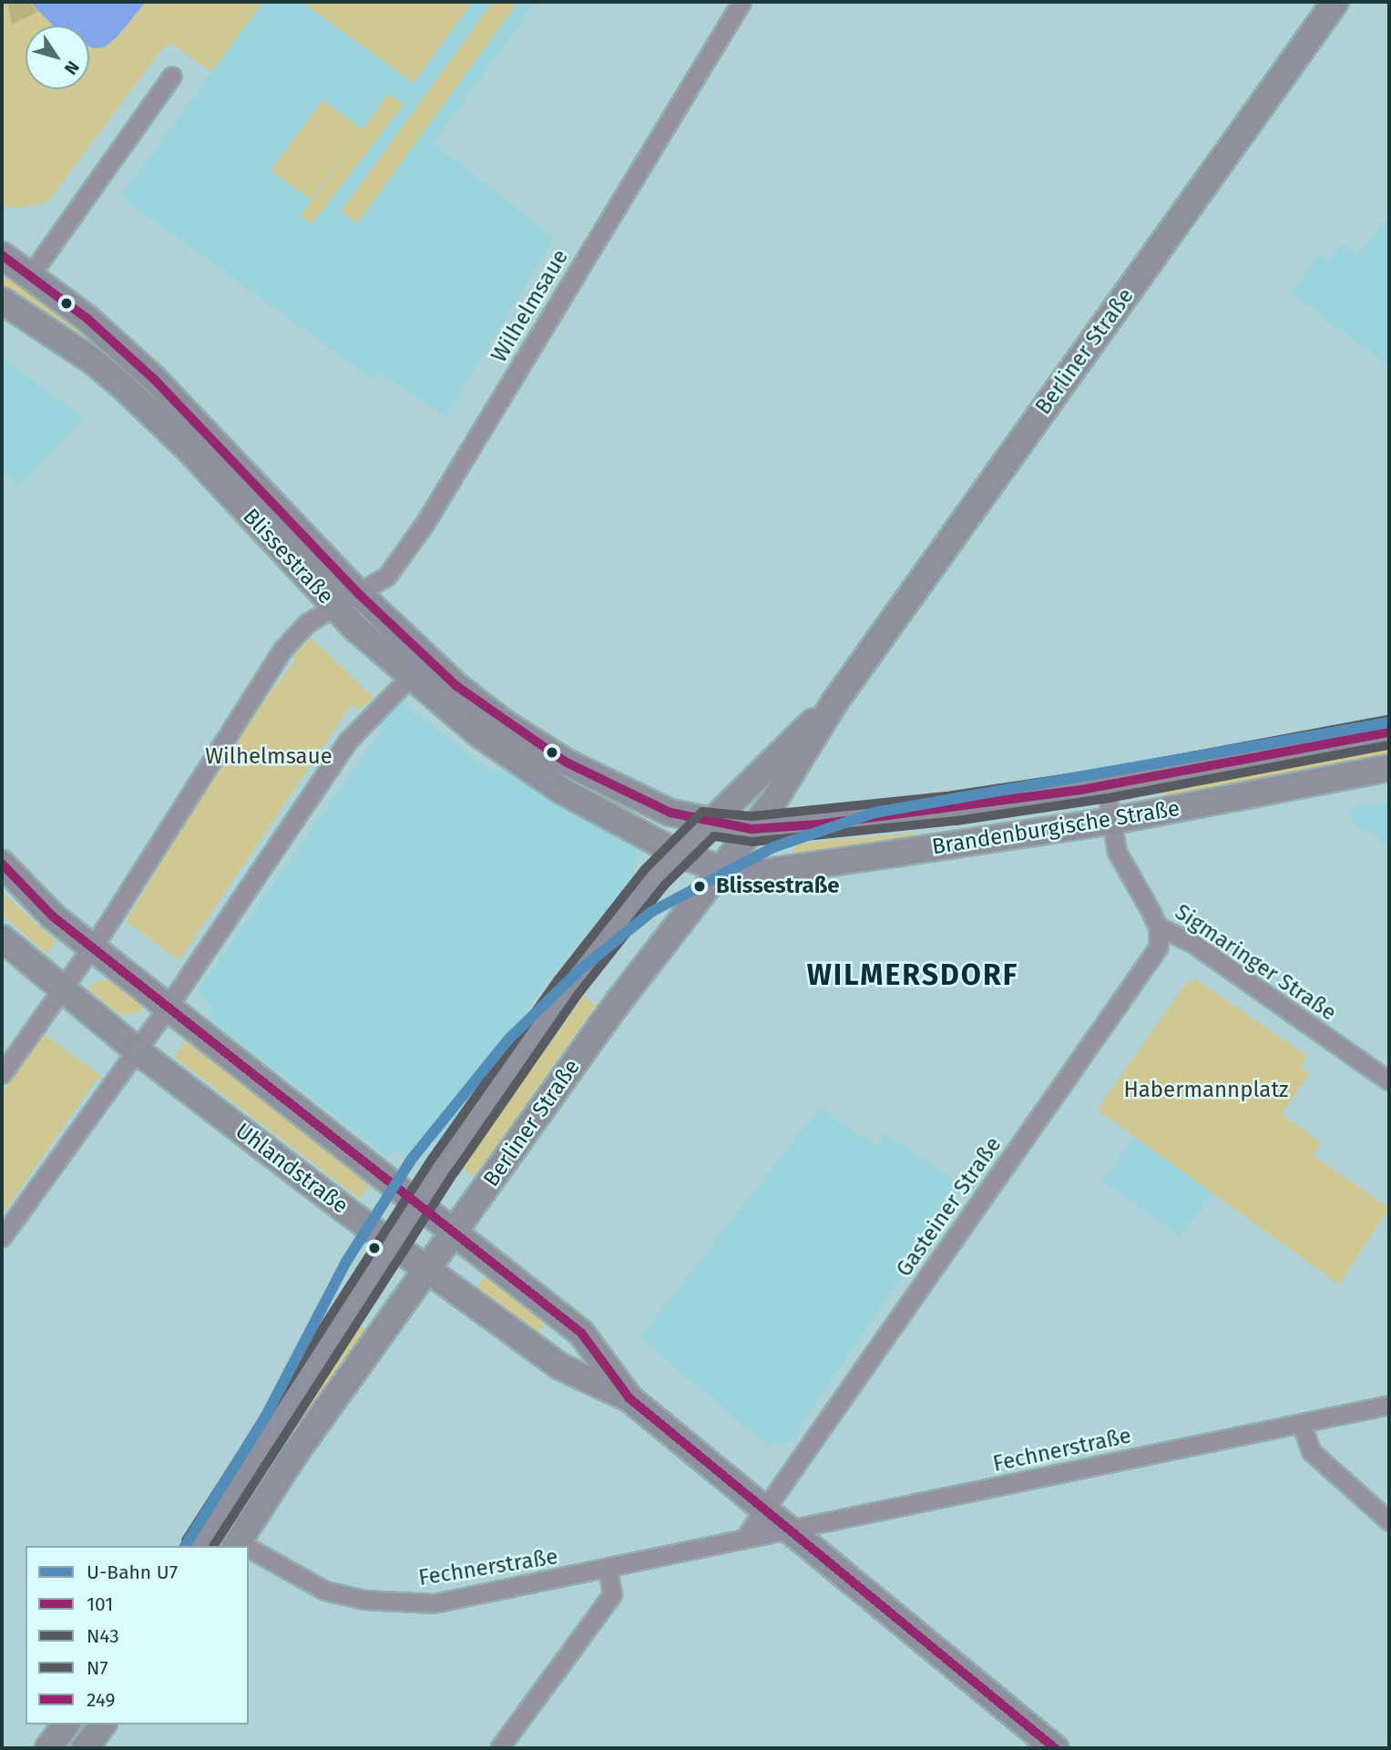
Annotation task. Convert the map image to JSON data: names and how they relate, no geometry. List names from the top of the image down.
{
  "streets": {
    "main road": [
      "Berliner Straße",
      "Blissestraße",
      "Brandenburgische Straße",
      "Uhlandstraße"
    ],
    "street": [
      "Wilhelmsaue",
      "Sigmaringer Straße",
      "Gasteiner Straße",
      "Fechnerstraße"
    ]
  },
  "crossings": [
    ["Wilhelmsaue", "Blissestraße"],
    ["Wilhelmsaue", "Uhlandstraße"],
    ["Berliner Straße", "Blissestraße"],
    ["Berliner Straße", "Brandenburgische Straße"],
    ["Berliner Straße", "Uhlandstraße"],
    ["Blissestraße", "Brandenburgische Straße"],
    ["Brandenburgische Straße", "Sigmaringer Straße"],
    ["Sigmaringer Straße", "Gasteiner Straße"],
    ["Uhlandstraße", "Gasteiner Straße"],
    ["Uhlandstraße", "Fechnerstraße"]
  ],
  "districts": ["WILMERSDORF"],
  "parks": ["Wilhelmsaue", "Habermannplatz"],
  "places": ["Blissestraße"],
  "lines": [
    "transit line 101",
    "transit line N7",
    "metro line U7",
    "transit line N43",
    "transit line 249"
  ],
  "legend": [
    "U-Bahn U7",
    "101",
    "N43",
    "N7",
    "249"
  ],
  "north": "bottom right"
}
